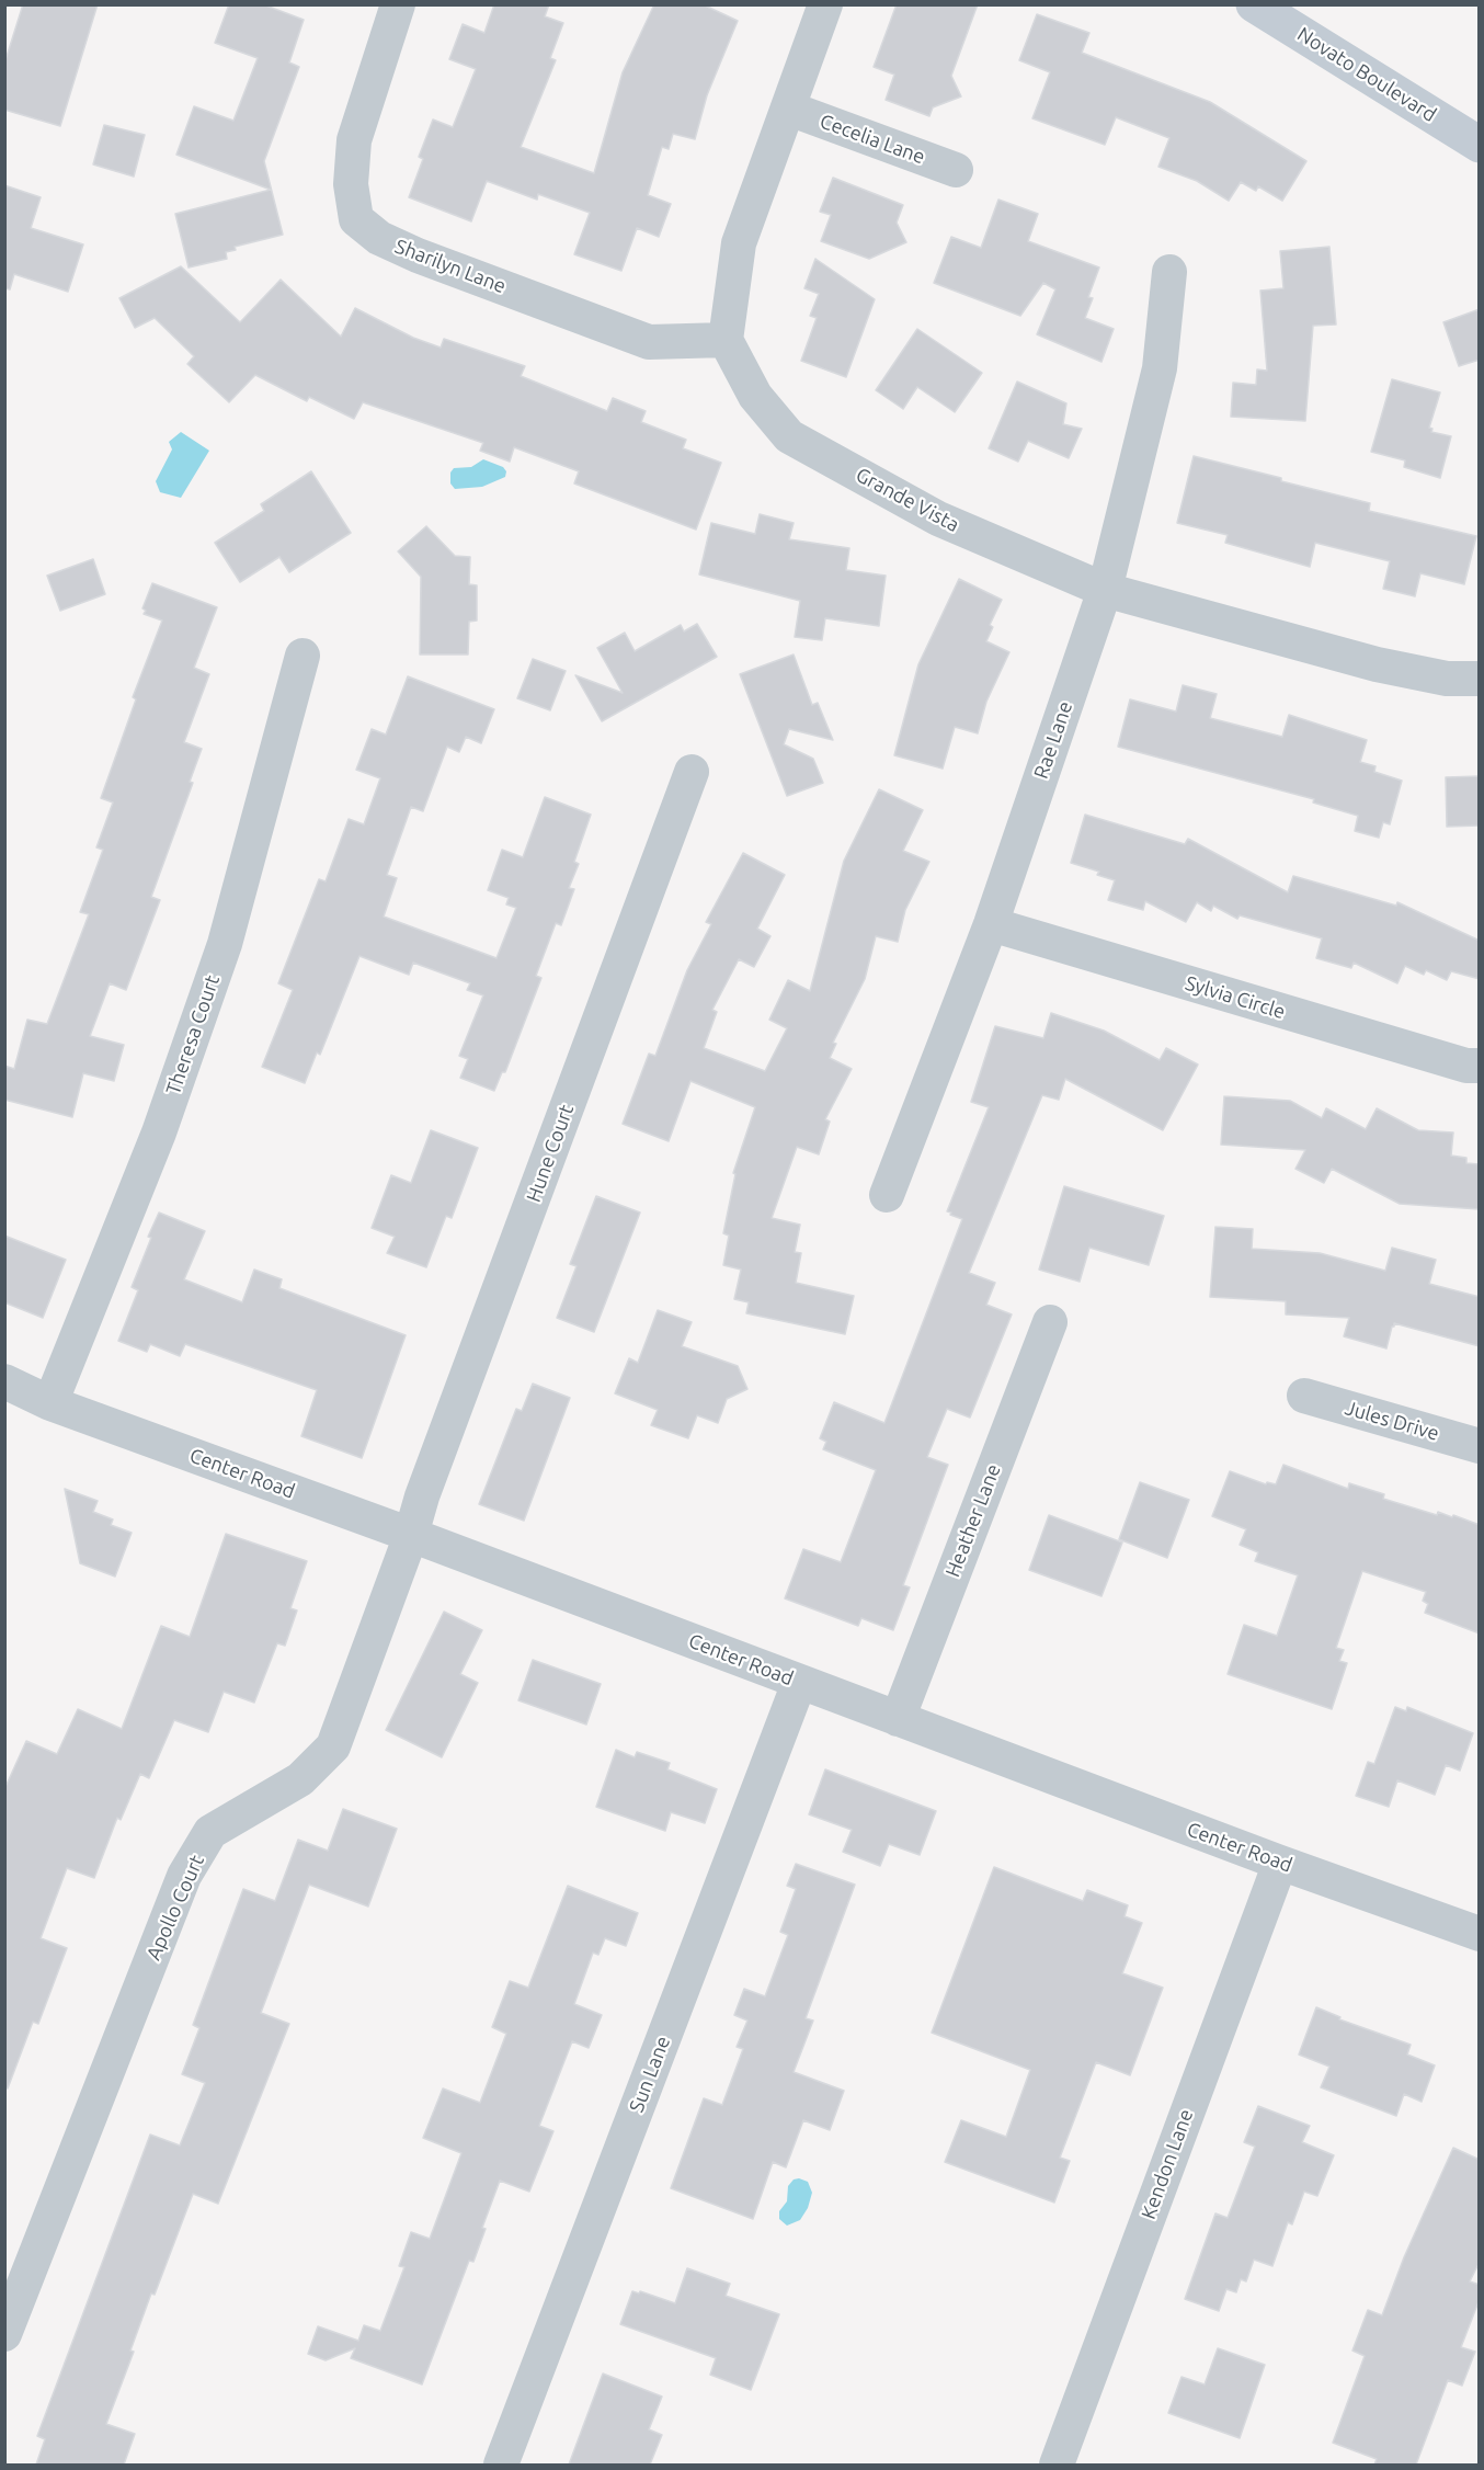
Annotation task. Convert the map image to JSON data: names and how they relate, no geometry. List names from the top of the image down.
{
  "streets": {
    "main road": ["Novato Boulevard"],
    "street": [
      "Cecelia Lane",
      "Sharilyn Lane",
      "Grande Vista",
      "Rae Lane",
      "Sylvia Circle",
      "Theresa Court",
      "Hune Court",
      "Jules Drive",
      "Center Road",
      "Heather Lane",
      "Apollo Court",
      "Sun Lane",
      "Kendon Lane"
    ]
  },
  "crossings": [
    ["Sharilyn Lane", "Grande Vista"],
    ["Grande Vista", "Rae Lane"],
    ["Rae Lane", "Sylvia Circle"],
    ["Theresa Court", "Center Road"],
    ["Hune Court", "Center Road"],
    ["Hune Court", "Apollo Court"],
    ["Center Road", "Heather Lane"],
    ["Center Road", "Apollo Court"],
    ["Center Road", "Sun Lane"],
    ["Center Road", "Kendon Lane"]
  ]
}
